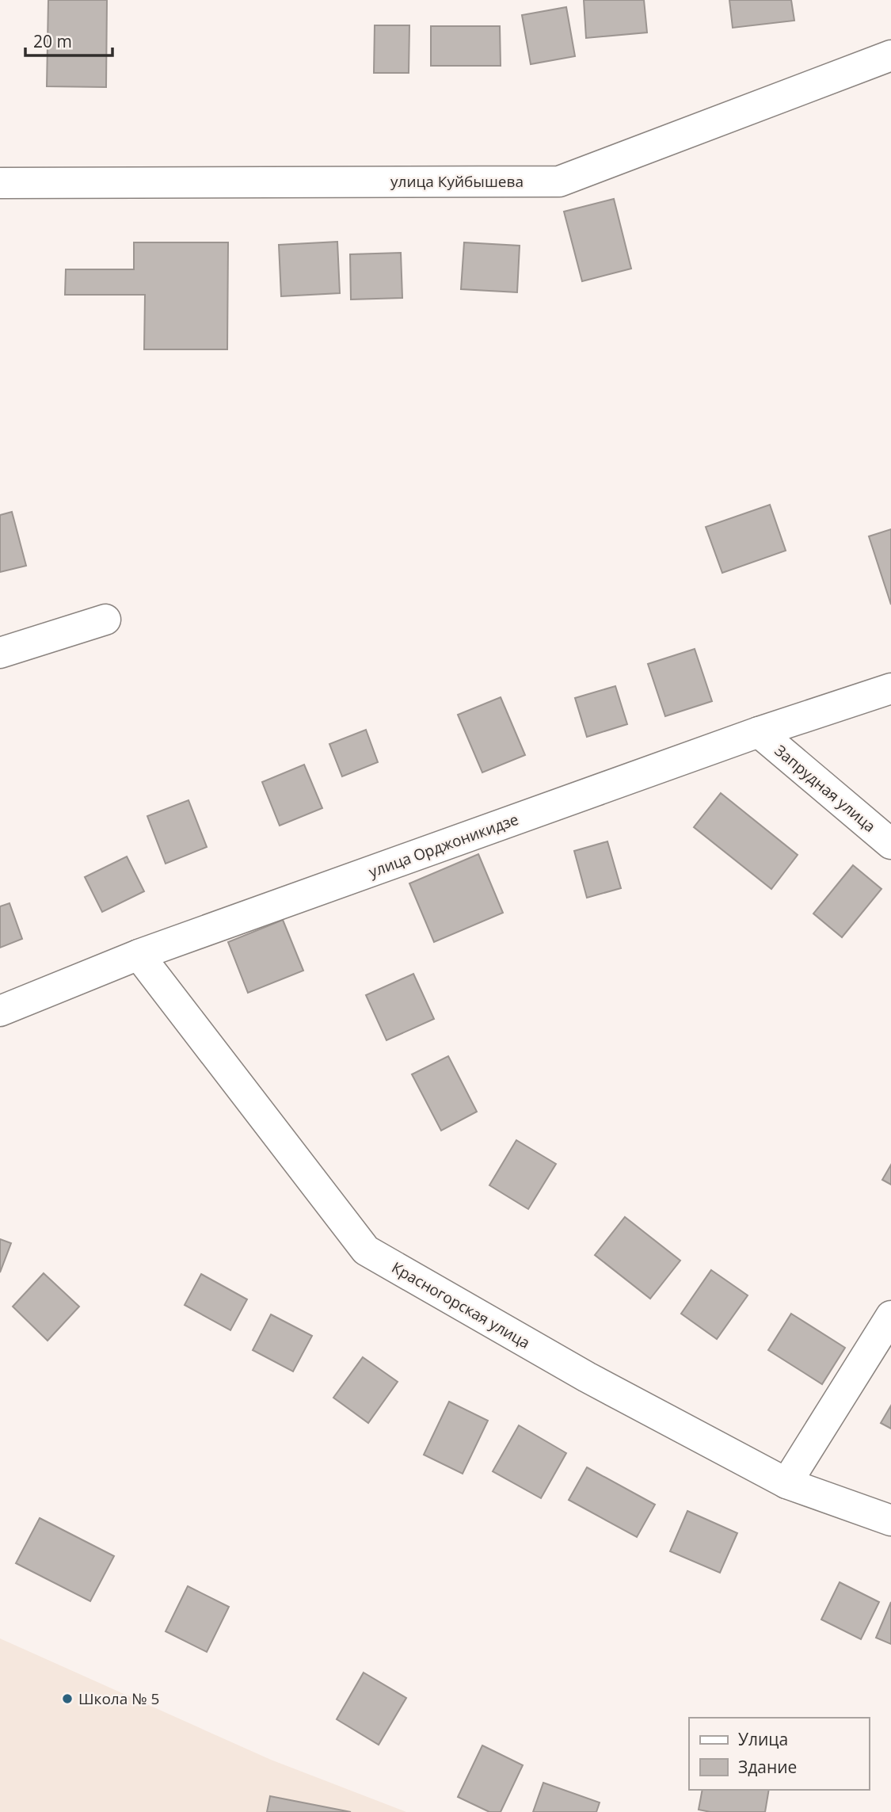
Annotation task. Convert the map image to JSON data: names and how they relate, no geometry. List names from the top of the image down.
{
  "streets": {
    "street": [
      "улица Куйбышева",
      "Запрудная улица",
      "улица Орджоникидзе",
      "Красногорская улица"
    ]
  },
  "crossings": [
    ["Запрудная улица", "улица Орджоникидзе"],
    ["улица Орджоникидзе", "Красногорская улица"]
  ],
  "places": ["Школа № 5"],
  "legend": ["Улица", "Здание"],
  "scale_bar": "20 m"
}
